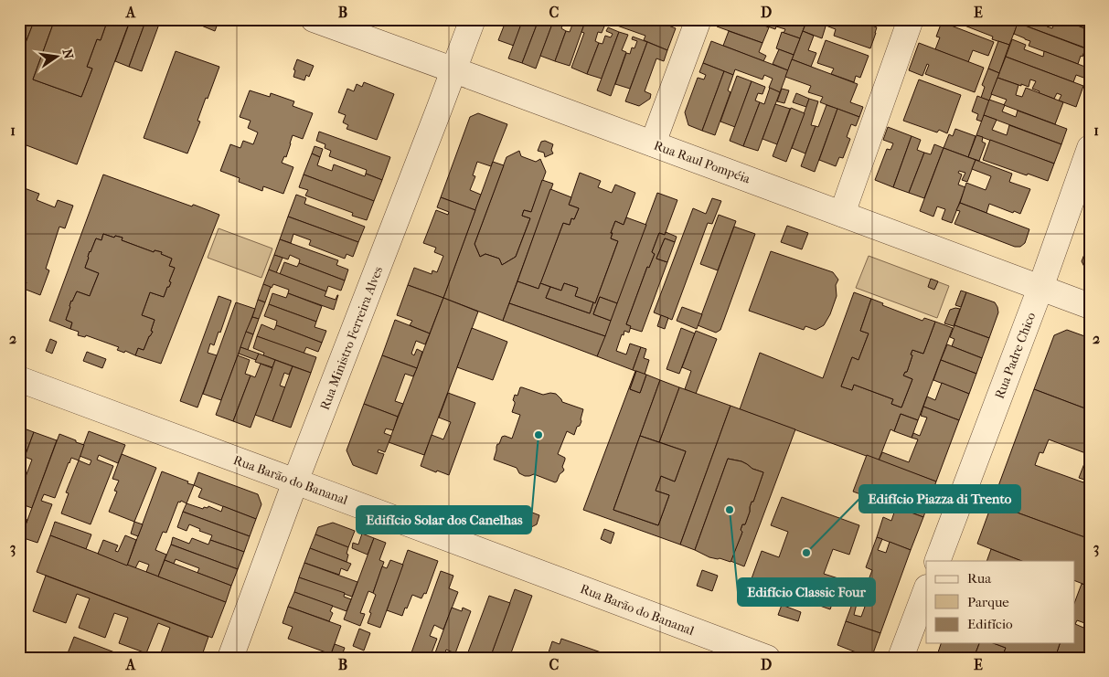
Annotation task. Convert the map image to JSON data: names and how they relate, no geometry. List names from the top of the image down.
{
  "streets": {
    "street": [
      "Rua Raul Pompéia",
      "Rua Ministro Ferreira Alves",
      "Rua Padre Chico",
      "Rua Barão do Bananal"
    ]
  },
  "crossings": [
    ["Rua Raul Pompéia", "Rua Ministro Ferreira Alves"],
    ["Rua Raul Pompéia", "Rua Padre Chico"],
    ["Rua Ministro Ferreira Alves", "Rua Barão do Bananal"]
  ],
  "places": ["Edifício Solar dos Canelhas", "Edifício Classic Four", "Edifício Piazza di Trento"],
  "legend": ["Rua", "Parque", "Edifício"],
  "north": "right",
  "grid": {
    "columns": [
      "A",
      "B",
      "C",
      "D",
      "E"
    ],
    "rows": ["1", "2", "3"]
  }
}
